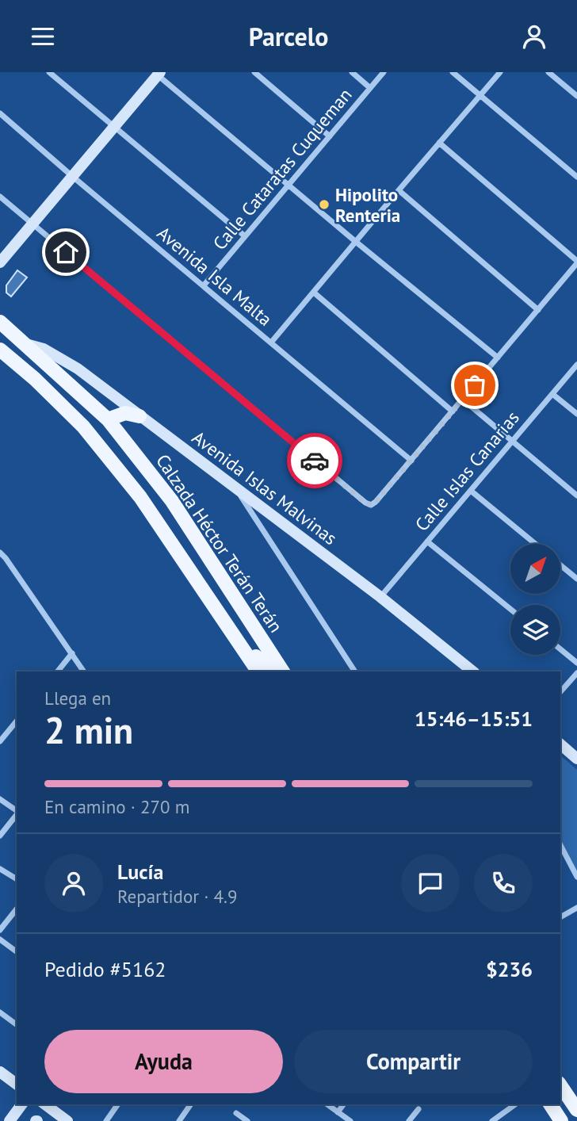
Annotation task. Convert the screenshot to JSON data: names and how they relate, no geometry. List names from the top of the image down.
{
  "streets": {
    "main road": ["Calzada Héctor Terán Terán"],
    "street": [
      "Calle Cataratas Cuqueman",
      "Avenida Isla Malta",
      "Calle Islas Canarias",
      "Avenida Islas Malvinas"
    ]
  },
  "crossings": [
    ["Calle Cataratas Cuqueman", "Avenida Isla Malta"],
    ["Calle Islas Canarias", "Avenida Islas Malvinas"],
    ["Avenida Islas Malvinas", "Calzada Héctor Terán Terán"]
  ],
  "places": ["Hipolito Renteria"],
  "north": "top right",
  "page": {
    "header": "Parcelo",
    "heading": ["2 min", "Llega en", "15:46–15:51"],
    "panel": [
      "Lucía",
      "Repartidor · 4.9",
      "Pedido #5162",
      "$236"
    ],
    "bar": "En camino · 270 m",
    "buttons": ["Ayuda", "Compartir"]
  }
}
